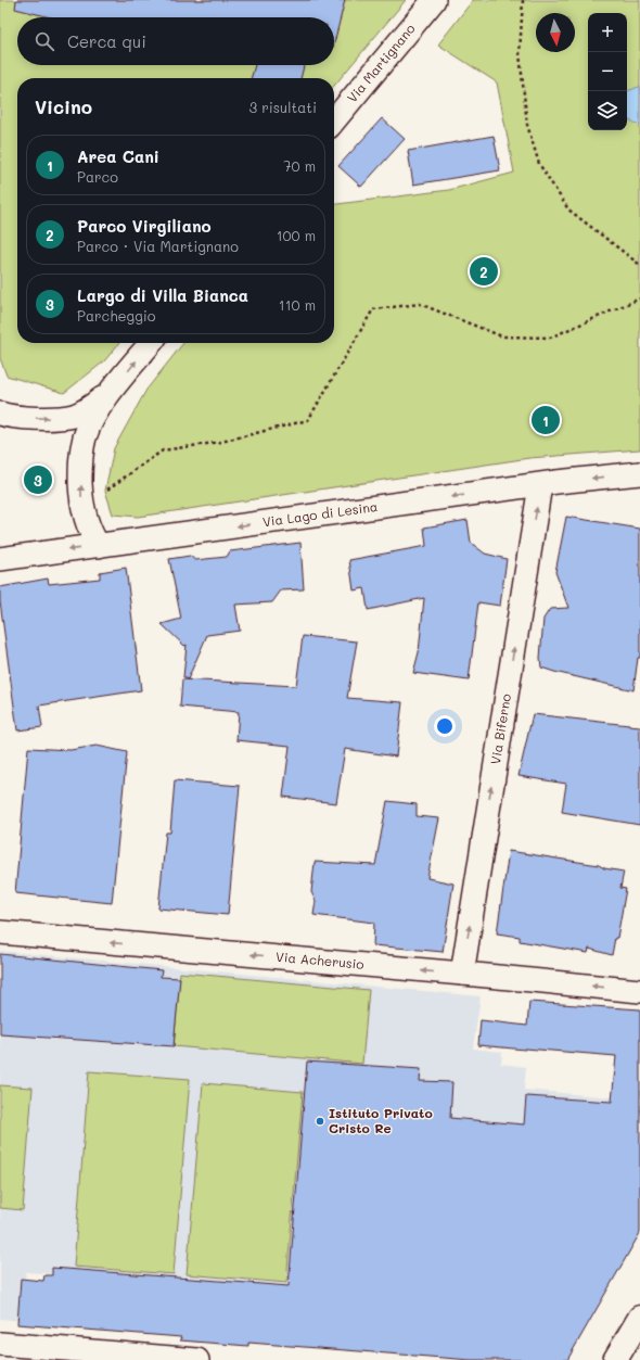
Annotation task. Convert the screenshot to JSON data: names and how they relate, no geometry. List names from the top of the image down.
{
  "streets": {
    "street": [
      "Via Martignano",
      "Via Lago di Lesina",
      "Via Biferno",
      "Via Acherusio"
    ]
  },
  "crossings": [
    ["Via Lago di Lesina", "Via Biferno"],
    ["Via Biferno", "Via Acherusio"]
  ],
  "one_way": ["Via Lago di Lesina", "Via Biferno", "Via Acherusio"],
  "places": ["Istituto Privato Cristo Re"],
  "north": "bottom",
  "page": {
    "map_buttons": ["+", "−"],
    "search": "Cerca qui",
    "heading": ["Vicino", "3 risultati"],
    "list": [
      {
        "mark": "1",
        "name": "Area Cani",
        "note": "Parco",
        "value": "70 m"
      },
      {
        "mark": "2",
        "name": "Parco Virgiliano",
        "note": "Parco · Via Martignano",
        "value": "100 m"
      },
      {
        "mark": "3",
        "name": "Largo di Villa Bianca",
        "note": "Parcheggio",
        "value": "110 m"
      }
    ],
    "pins": ["2", "1", "3"]
  }
}
